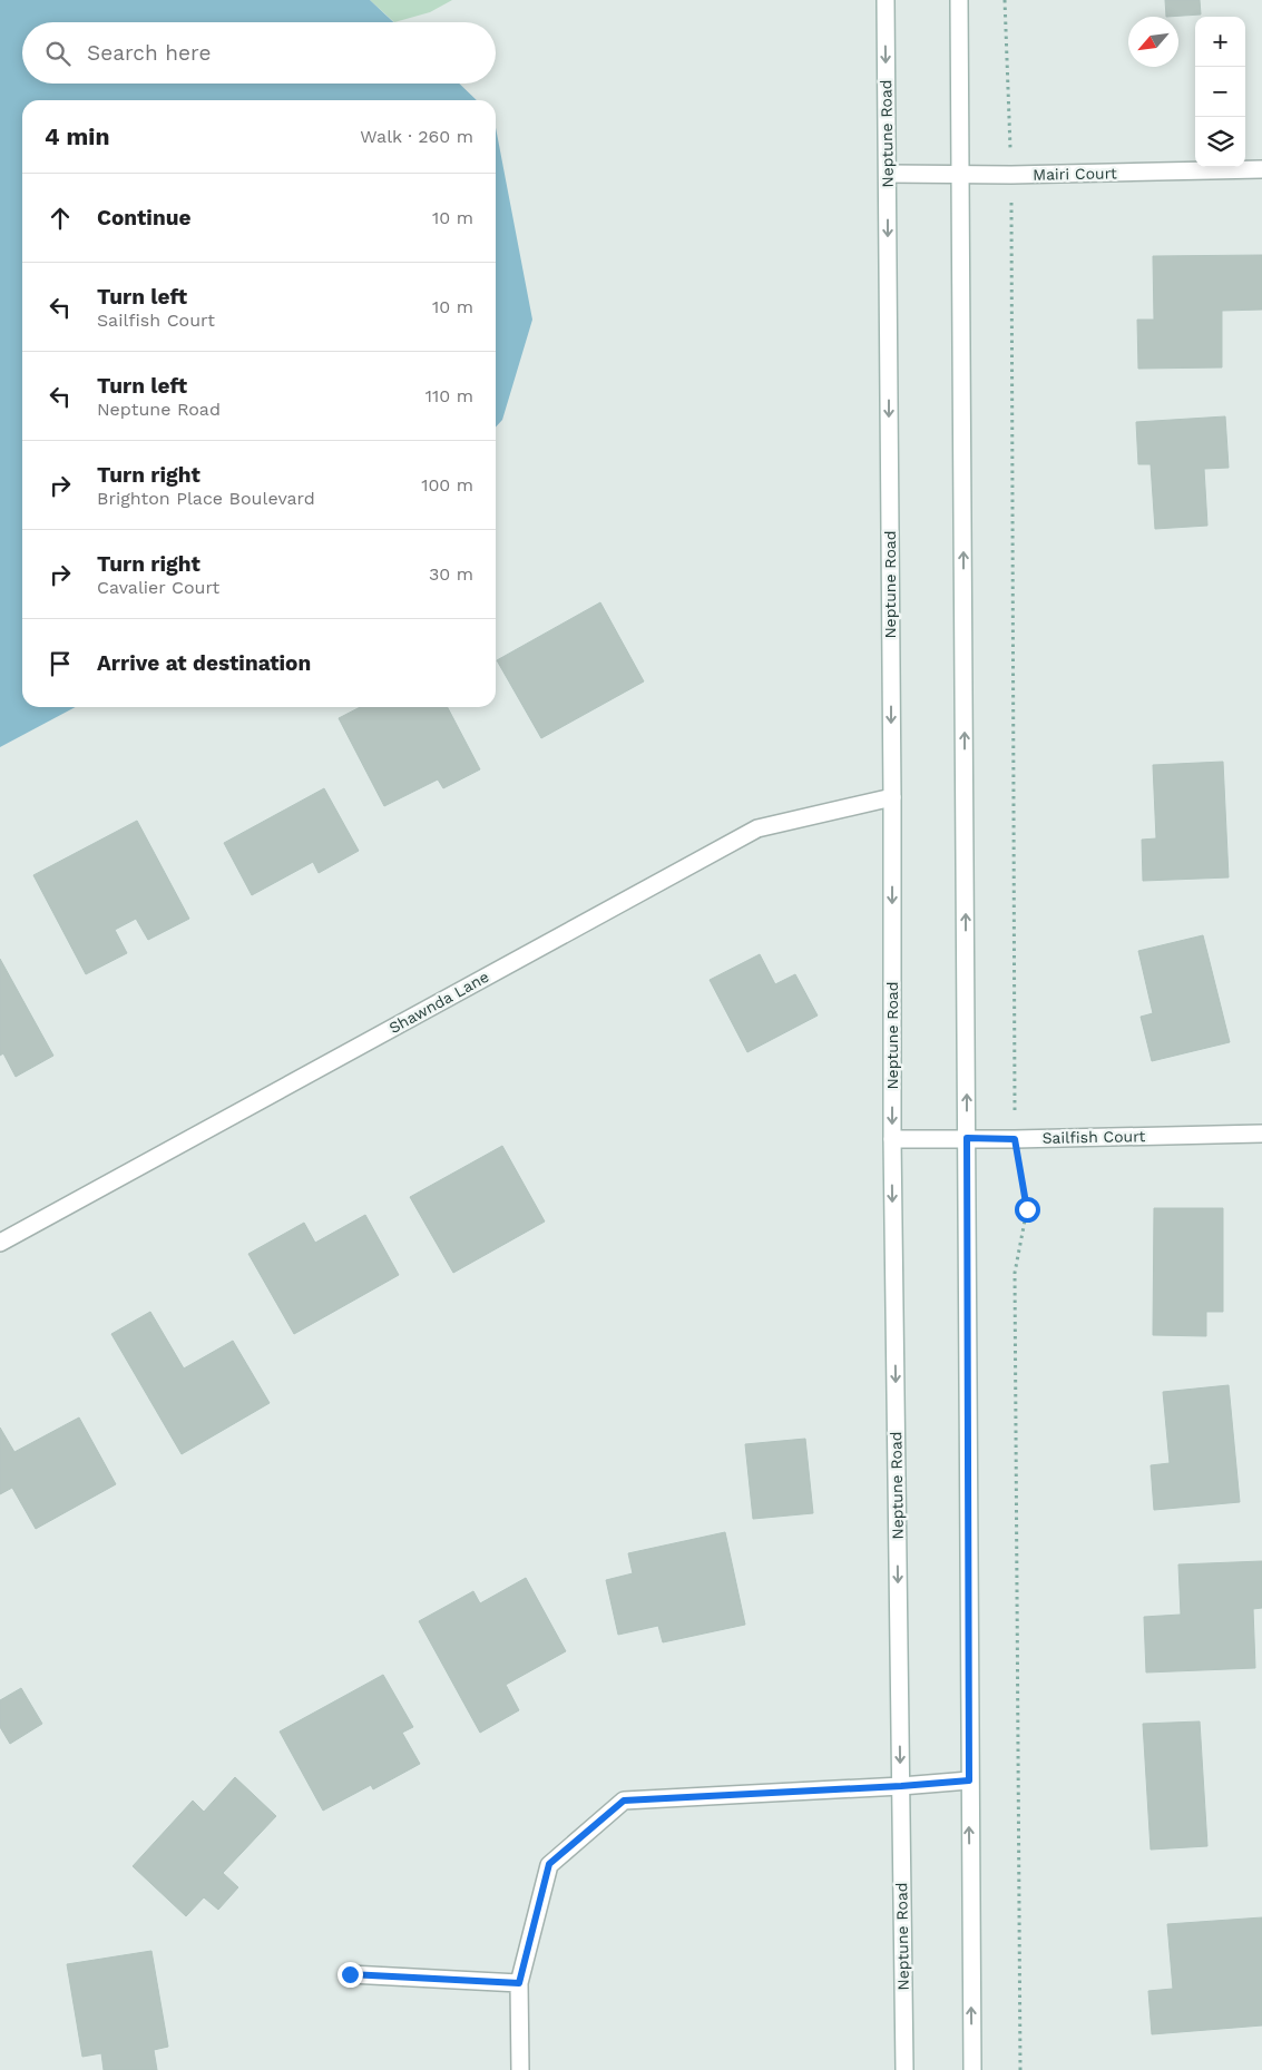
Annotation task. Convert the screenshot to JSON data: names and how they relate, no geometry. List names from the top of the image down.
{
  "streets": {
    "main road": [
      "Neptune Road",
      "Mairi Court",
      "Shawnda Lane",
      "Sailfish Court"
    ]
  },
  "crossings": [
    ["Neptune Road", "Mairi Court"],
    ["Neptune Road", "Shawnda Lane"],
    ["Neptune Road", "Sailfish Court"]
  ],
  "north": "bottom left",
  "page": {
    "map_buttons": ["+", "−"],
    "search": "Search here",
    "heading": ["4 min", "Walk · 260 m"],
    "list": [
      ["Continue", "10 m"],
      ["Turn left", "Sailfish Court", "10 m"],
      ["Turn left", "Neptune Road", "110 m"],
      ["Turn right", "Brighton Place Boulevard", "100 m"],
      ["Turn right", "Cavalier Court", "30 m"],
      "Arrive at destination"
    ]
  }
}
